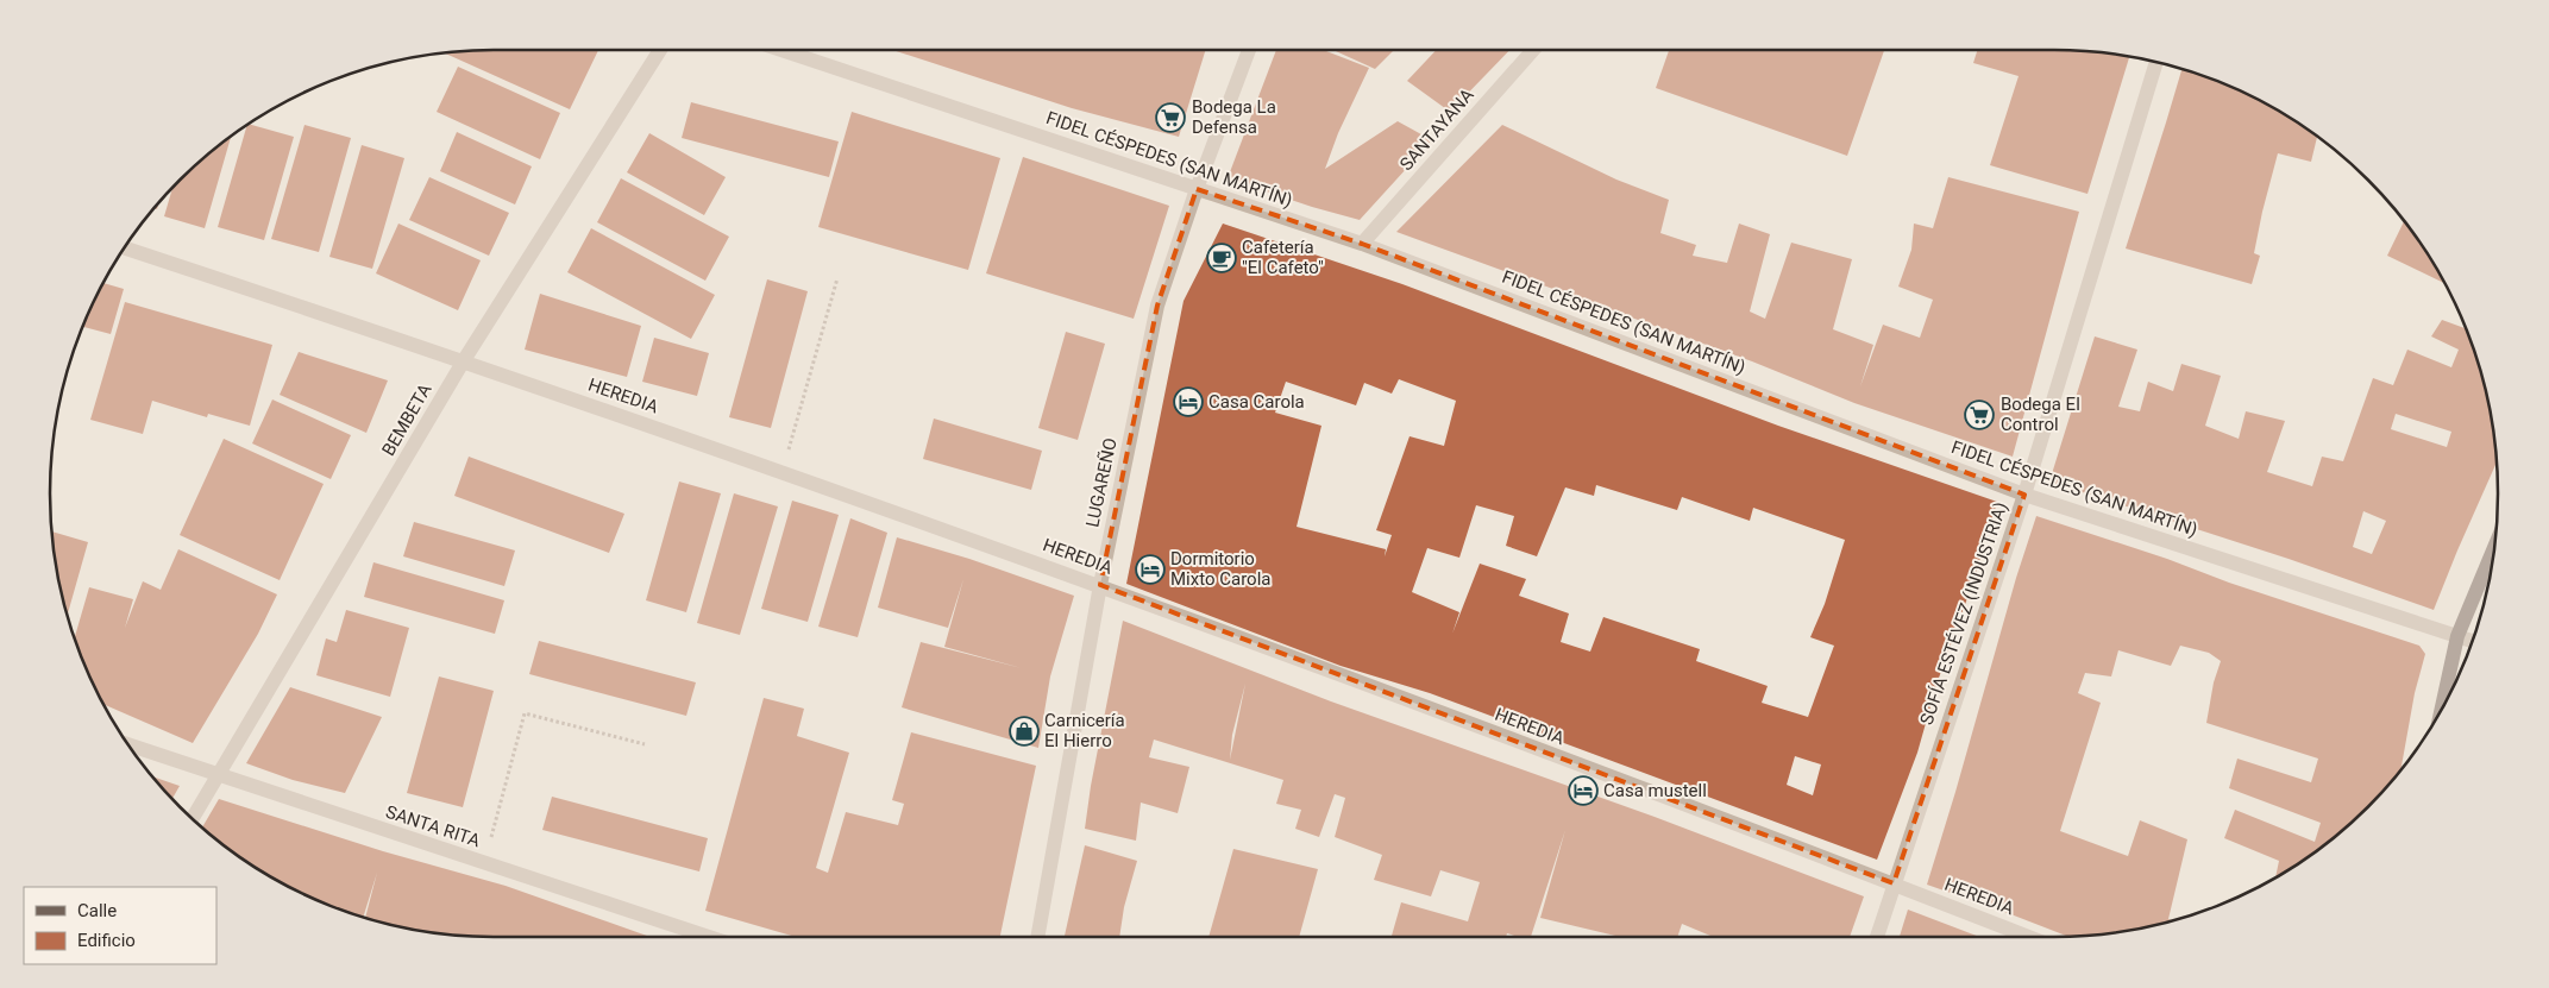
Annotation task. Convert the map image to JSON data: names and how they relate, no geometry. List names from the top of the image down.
{
  "streets": {
    "street": [
      "SANTAYANA",
      "FIDEL CÉSPEDES (SAN MARTÍN)",
      "HEREDIA",
      "BEMBETA",
      "LUGAREÑO",
      "SOFÍA ESTÉVEZ (INDUSTRIA)",
      "SANTA RITA"
    ]
  },
  "crossings": [
    ["SANTAYANA", "FIDEL CÉSPEDES (SAN MARTÍN)"],
    ["FIDEL CÉSPEDES (SAN MARTÍN)", "LUGAREÑO"],
    ["FIDEL CÉSPEDES (SAN MARTÍN)", "SOFÍA ESTÉVEZ (INDUSTRIA)"],
    ["HEREDIA", "BEMBETA"],
    ["HEREDIA", "LUGAREÑO"],
    ["HEREDIA", "SOFÍA ESTÉVEZ (INDUSTRIA)"],
    ["BEMBETA", "SANTA RITA"]
  ],
  "places": {
    "supermarket": ["Bodega La Defensa", "Bodega El Control"],
    "cafe": ["Cafetería \"El Cafeto\""],
    "hotel": ["Casa Carola", "Dormitorio Mixto Carola", "Casa mustell"],
    "shop": ["Carnicería El Hierro"]
  },
  "legend": ["Calle", "Edificio"]
}
